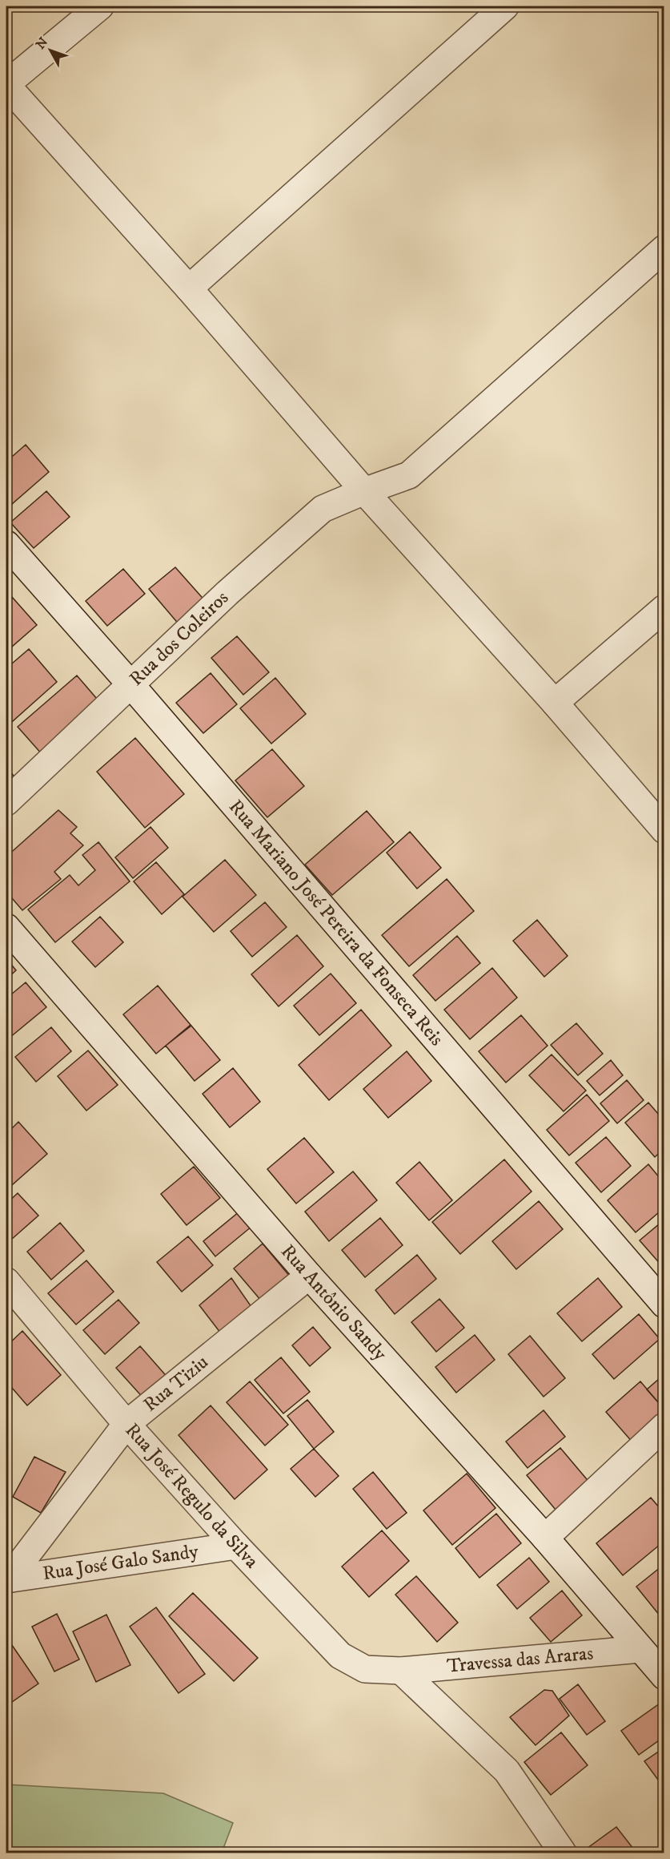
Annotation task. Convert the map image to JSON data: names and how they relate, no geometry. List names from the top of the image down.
{
  "streets": {
    "street": [
      "Rua dos Coleiros",
      "Rua Mariano José Pereira da Fonseca Reis",
      "Rua Antônio Sandy",
      "Rua Tiziu",
      "Rua José Regulo da Silva",
      "Rua José Galo Sandy",
      "Travessa das Araras"
    ]
  },
  "crossings": [
    ["Rua dos Coleiros", "Rua Mariano José Pereira da Fonseca Reis"],
    ["Rua Antônio Sandy", "Rua Tiziu"],
    ["Rua Antônio Sandy", "Travessa das Araras"],
    ["Rua Tiziu", "Rua José Regulo da Silva"],
    ["Rua Tiziu", "Rua José Galo Sandy"],
    ["Rua José Regulo da Silva", "Rua José Galo Sandy"],
    ["Rua José Regulo da Silva", "Travessa das Araras"]
  ],
  "north": "top left"
}
